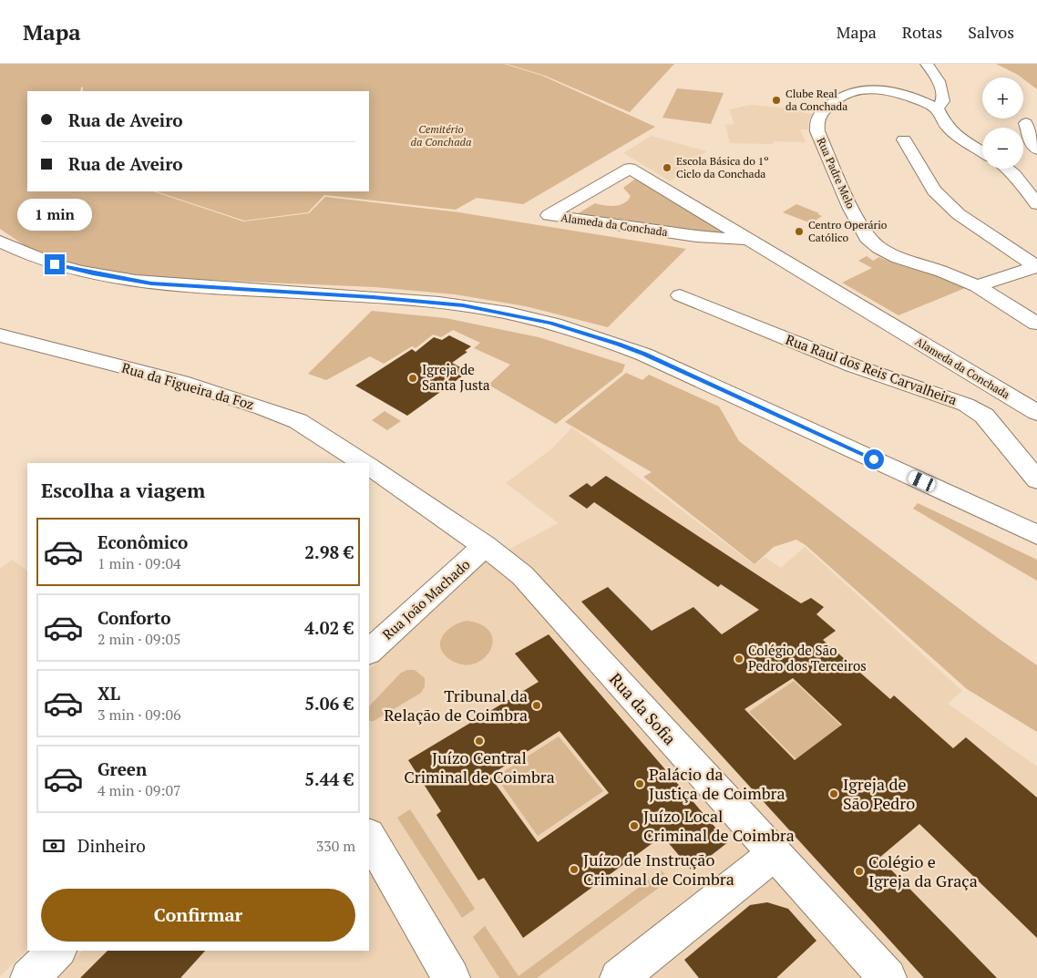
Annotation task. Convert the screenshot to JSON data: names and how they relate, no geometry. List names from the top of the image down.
{
  "streets": {
    "street": [
      "Rua Padre Melo",
      "Alameda da Conchada",
      "Rua Raul dos Reis Carvalheira",
      "Rua da Figueira da Foz",
      "Rua João Machado",
      "Rua da Sofia"
    ]
  },
  "crossings": [
    ["Rua João Machado", "Rua da Sofia"]
  ],
  "parks": ["Cemitério da Conchada"],
  "places": [
    "Clube Real da Conchada",
    "Escola Básica do 1º Ciclo da Conchada",
    "Centro Operário Católico",
    "Igreja de Santa Justa",
    "Colégio de São Pedro dos Terceiros",
    "Tribunal da Relação de Coimbra",
    "Juízo Central Criminal de Coimbra",
    "Palácio da Justiça de Coimbra",
    "Igreja de São Pedro",
    "Juízo Local Criminal de Coimbra",
    "Juízo de Instrução Criminal de Coimbra",
    "Colégio e Igreja da Graça"
  ],
  "page": {
    "header": "Mapa",
    "nav": ["Mapa", "Rotas", "Salvos"],
    "map_buttons": ["+", "−"],
    "banner": ["Rua de Aveiro", "Rua de Aveiro"],
    "bubble": "1 min",
    "heading": "Escolha a viagem",
    "list": [
      {
        "name": "Econômico",
        "note": "1 min · 09:04",
        "value": "2.98 €"
      },
      {
        "name": "Conforto",
        "note": "2 min · 09:05",
        "value": "4.02 €"
      },
      {
        "name": "XL",
        "note": "3 min · 09:06",
        "value": "5.06 €"
      },
      {
        "name": "Green",
        "note": "4 min · 09:07",
        "value": "5.44 €"
      }
    ],
    "pay": ["Dinheiro", "330 m"],
    "buttons": "Confirmar"
  }
}
